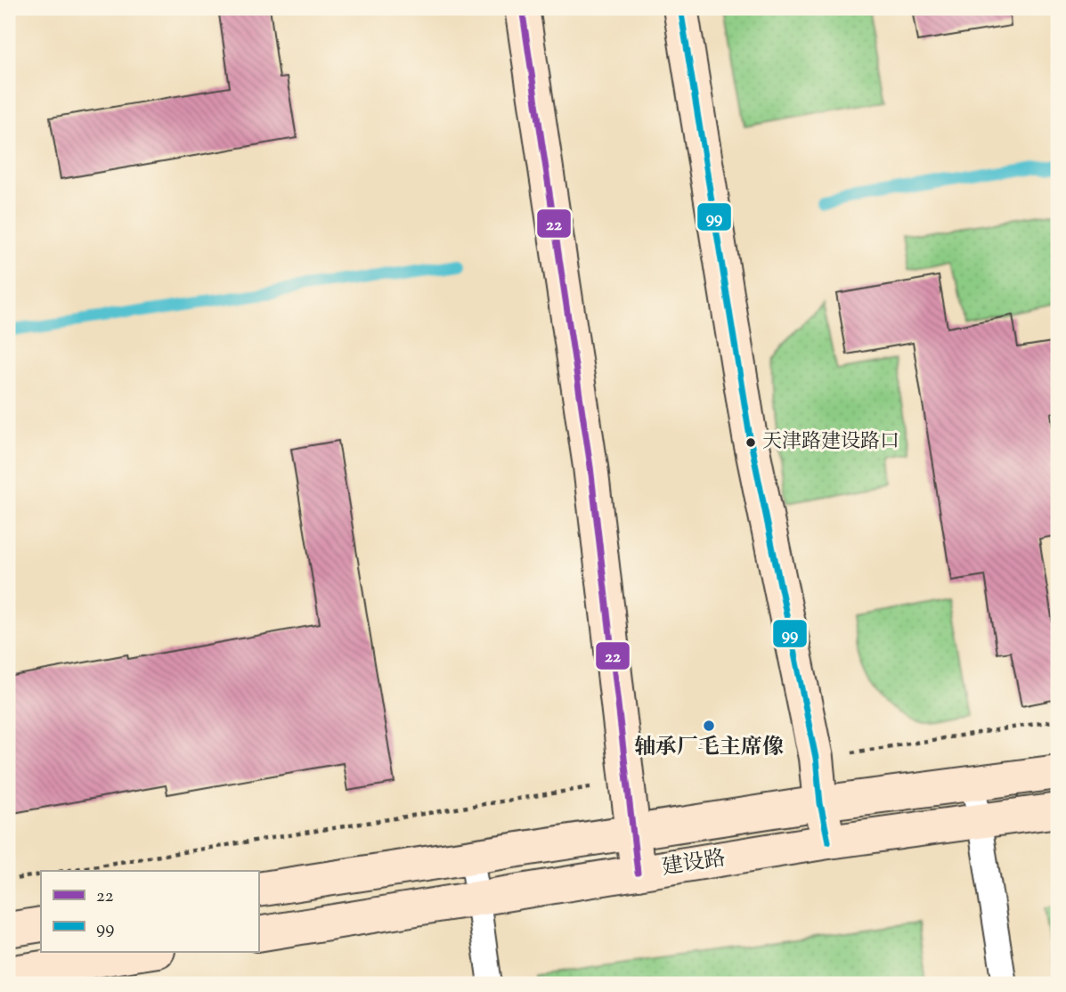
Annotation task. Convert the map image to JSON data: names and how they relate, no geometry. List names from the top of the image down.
{
  "streets": {
    "street": ["建设路"]
  },
  "places": ["天津路建设路口", "轴承厂毛主席像"],
  "lines": ["transit line 22", "transit line 99"],
  "legend": ["22", "99"]
}
